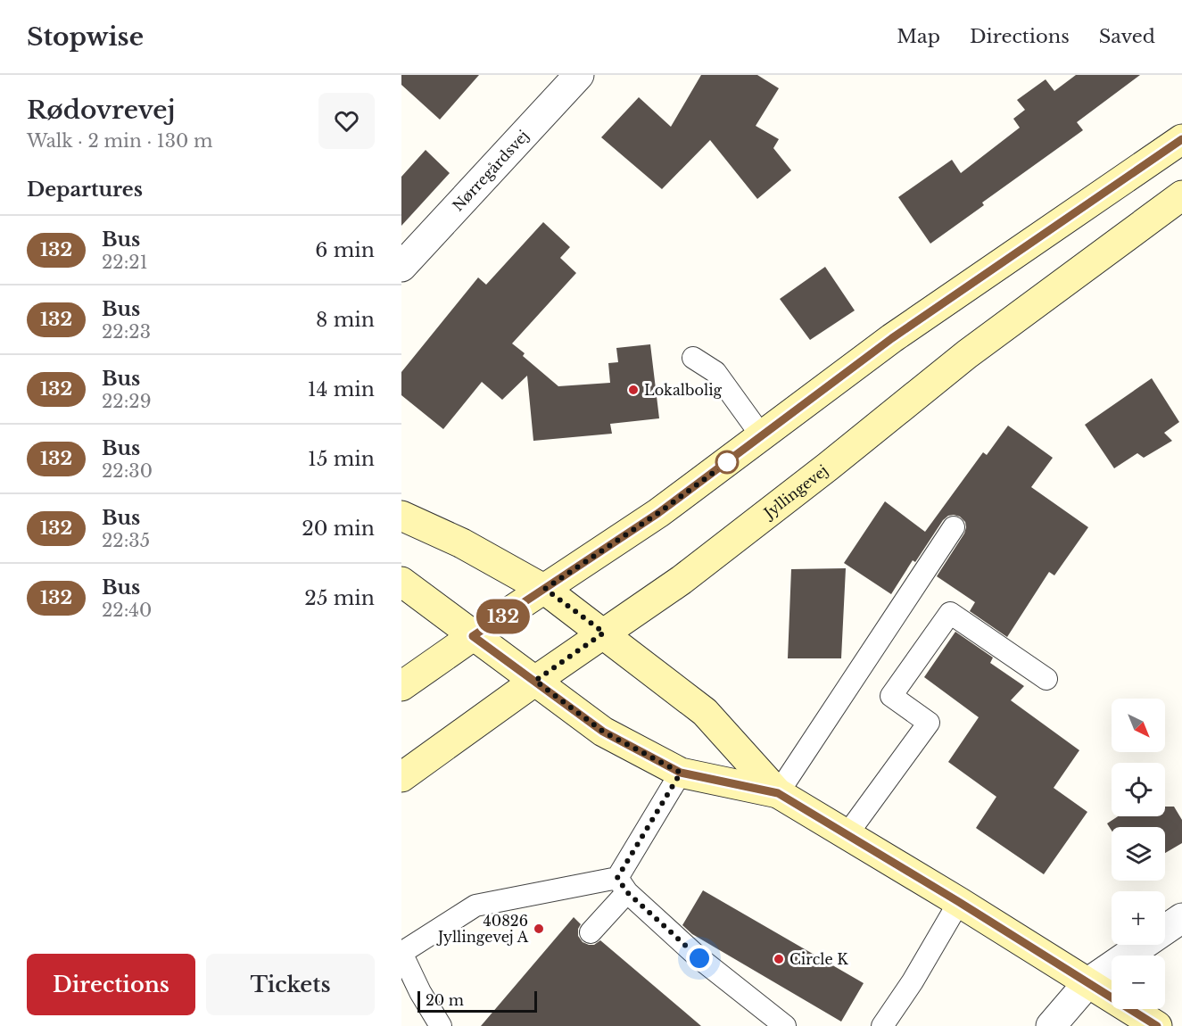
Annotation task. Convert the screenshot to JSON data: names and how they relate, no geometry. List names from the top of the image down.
{
  "streets": {
    "street": ["Nørregårdsvej", "Jyllingevej"]
  },
  "places": ["Lokalbolig", "40826 Jyllingevej A", "Circle K"],
  "lines": ["bus line 132"],
  "scale_bar": "20 m",
  "north": "bottom right",
  "page": {
    "header": "Stopwise",
    "nav": ["Map", "Directions", "Saved"],
    "heading": [
      ["Rødovrevej", "Walk · 2 min · 130 m"],
      "Departures"
    ],
    "on_map": "132",
    "list": [
      {
        "mark": "132",
        "name": "Bus",
        "note": "22:21",
        "value": "6 min"
      },
      {
        "mark": "132",
        "name": "Bus",
        "note": "22:23",
        "value": "8 min"
      },
      {
        "mark": "132",
        "name": "Bus",
        "note": "22:29",
        "value": "14 min"
      },
      {
        "mark": "132",
        "name": "Bus",
        "note": "22:30",
        "value": "15 min"
      },
      {
        "mark": "132",
        "name": "Bus",
        "note": "22:35",
        "value": "20 min"
      },
      {
        "mark": "132",
        "name": "Bus",
        "note": "22:40",
        "value": "25 min"
      }
    ],
    "map_buttons": ["+", "−"],
    "buttons": ["Directions", "Tickets"],
    "scale": "20 m"
  }
}
